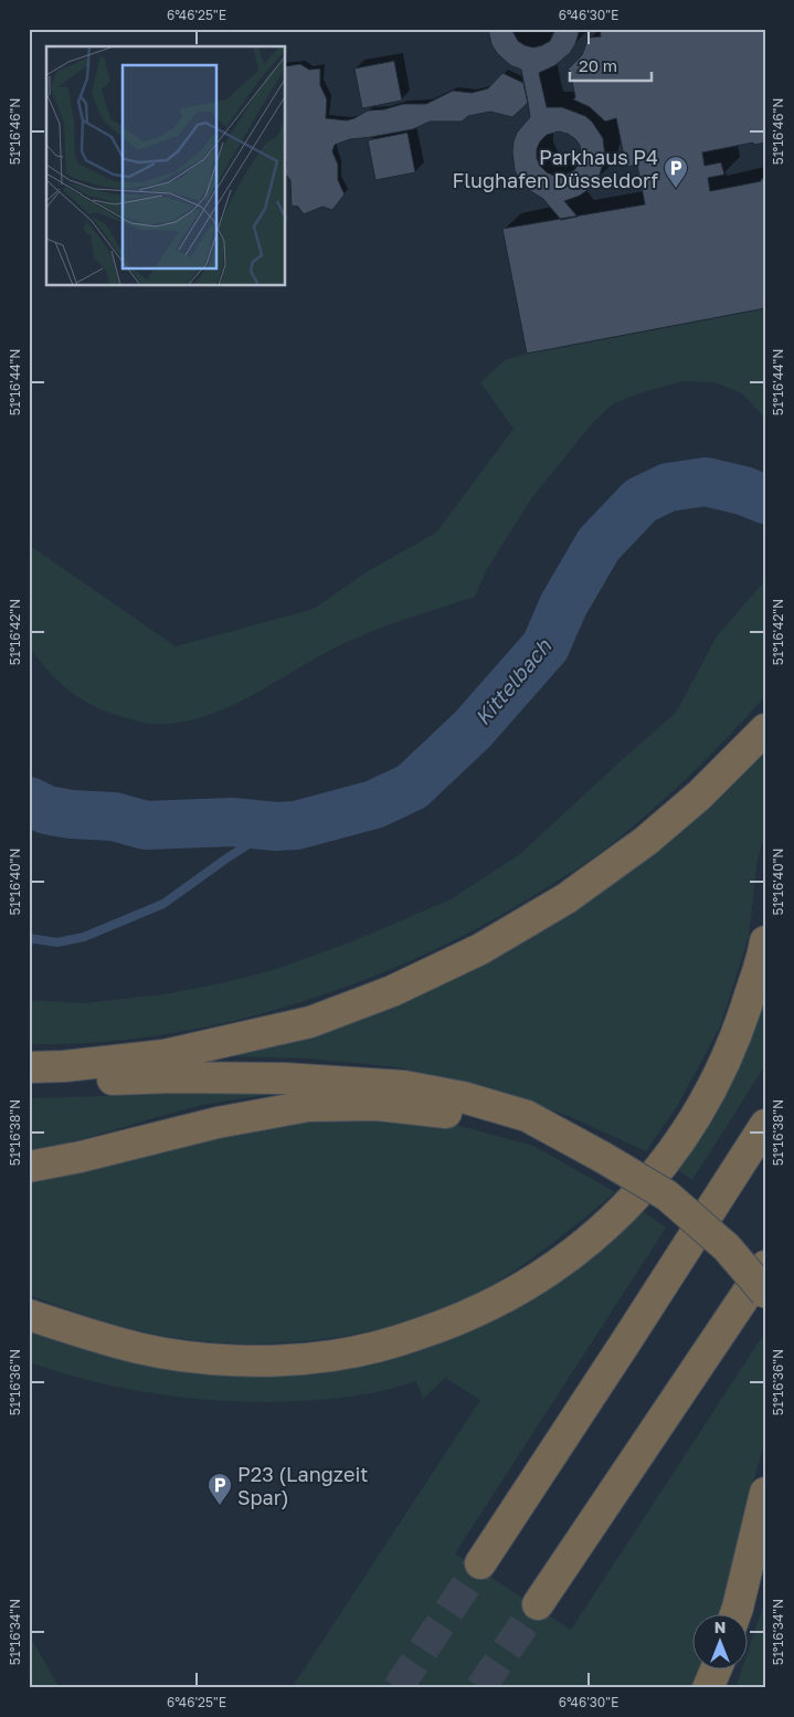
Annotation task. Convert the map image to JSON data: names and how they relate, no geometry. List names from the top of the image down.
{
  "water": ["Kittelbach"],
  "places": {
    "parking": ["Parkhaus P4 Flughafen Düsseldorf", "P23 (Langzeit Spar)"]
  },
  "scale_bar": "20 m",
  "north": "top",
  "coordinates": [
    "6°46'25\"E",
    "6°46'30\"E",
    "51°16'46\"N",
    "51°16'44\"N",
    "51°16'42\"N",
    "51°16'40\"N",
    "51°16'38\"N",
    "51°16'36\"N",
    "51°16'34\"N"
  ]
}
